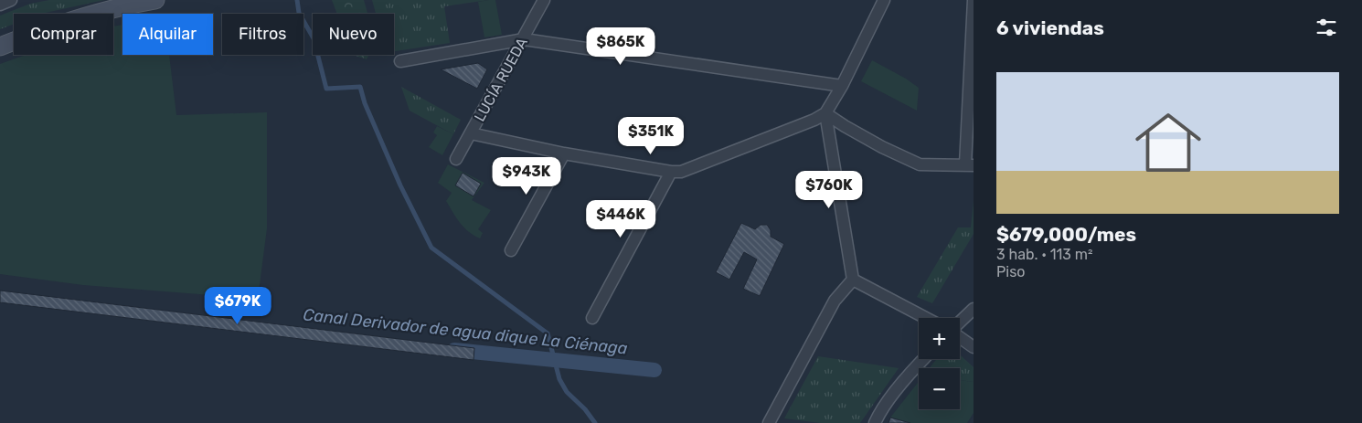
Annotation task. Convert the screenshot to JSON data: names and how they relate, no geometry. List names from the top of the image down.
{
  "streets": {
    "street": ["LUCÍA RUEDA"]
  },
  "water": ["Canal Derivador de agua dique La Ciénaga"],
  "page": {
    "heading": "6 viviendas",
    "chip": [
      "Comprar",
      "Alquilar",
      "Filtros",
      "Nuevo"
    ],
    "price": [
      "$865K",
      "$351K",
      "$943K",
      "$760K",
      "$446K",
      "$679K"
    ],
    "list": [
      {
        "name": "$679,000/mes",
        "note": "3 hab. · 113 m² · Piso"
      }
    ],
    "map_buttons": ["+", "−"]
  }
}
